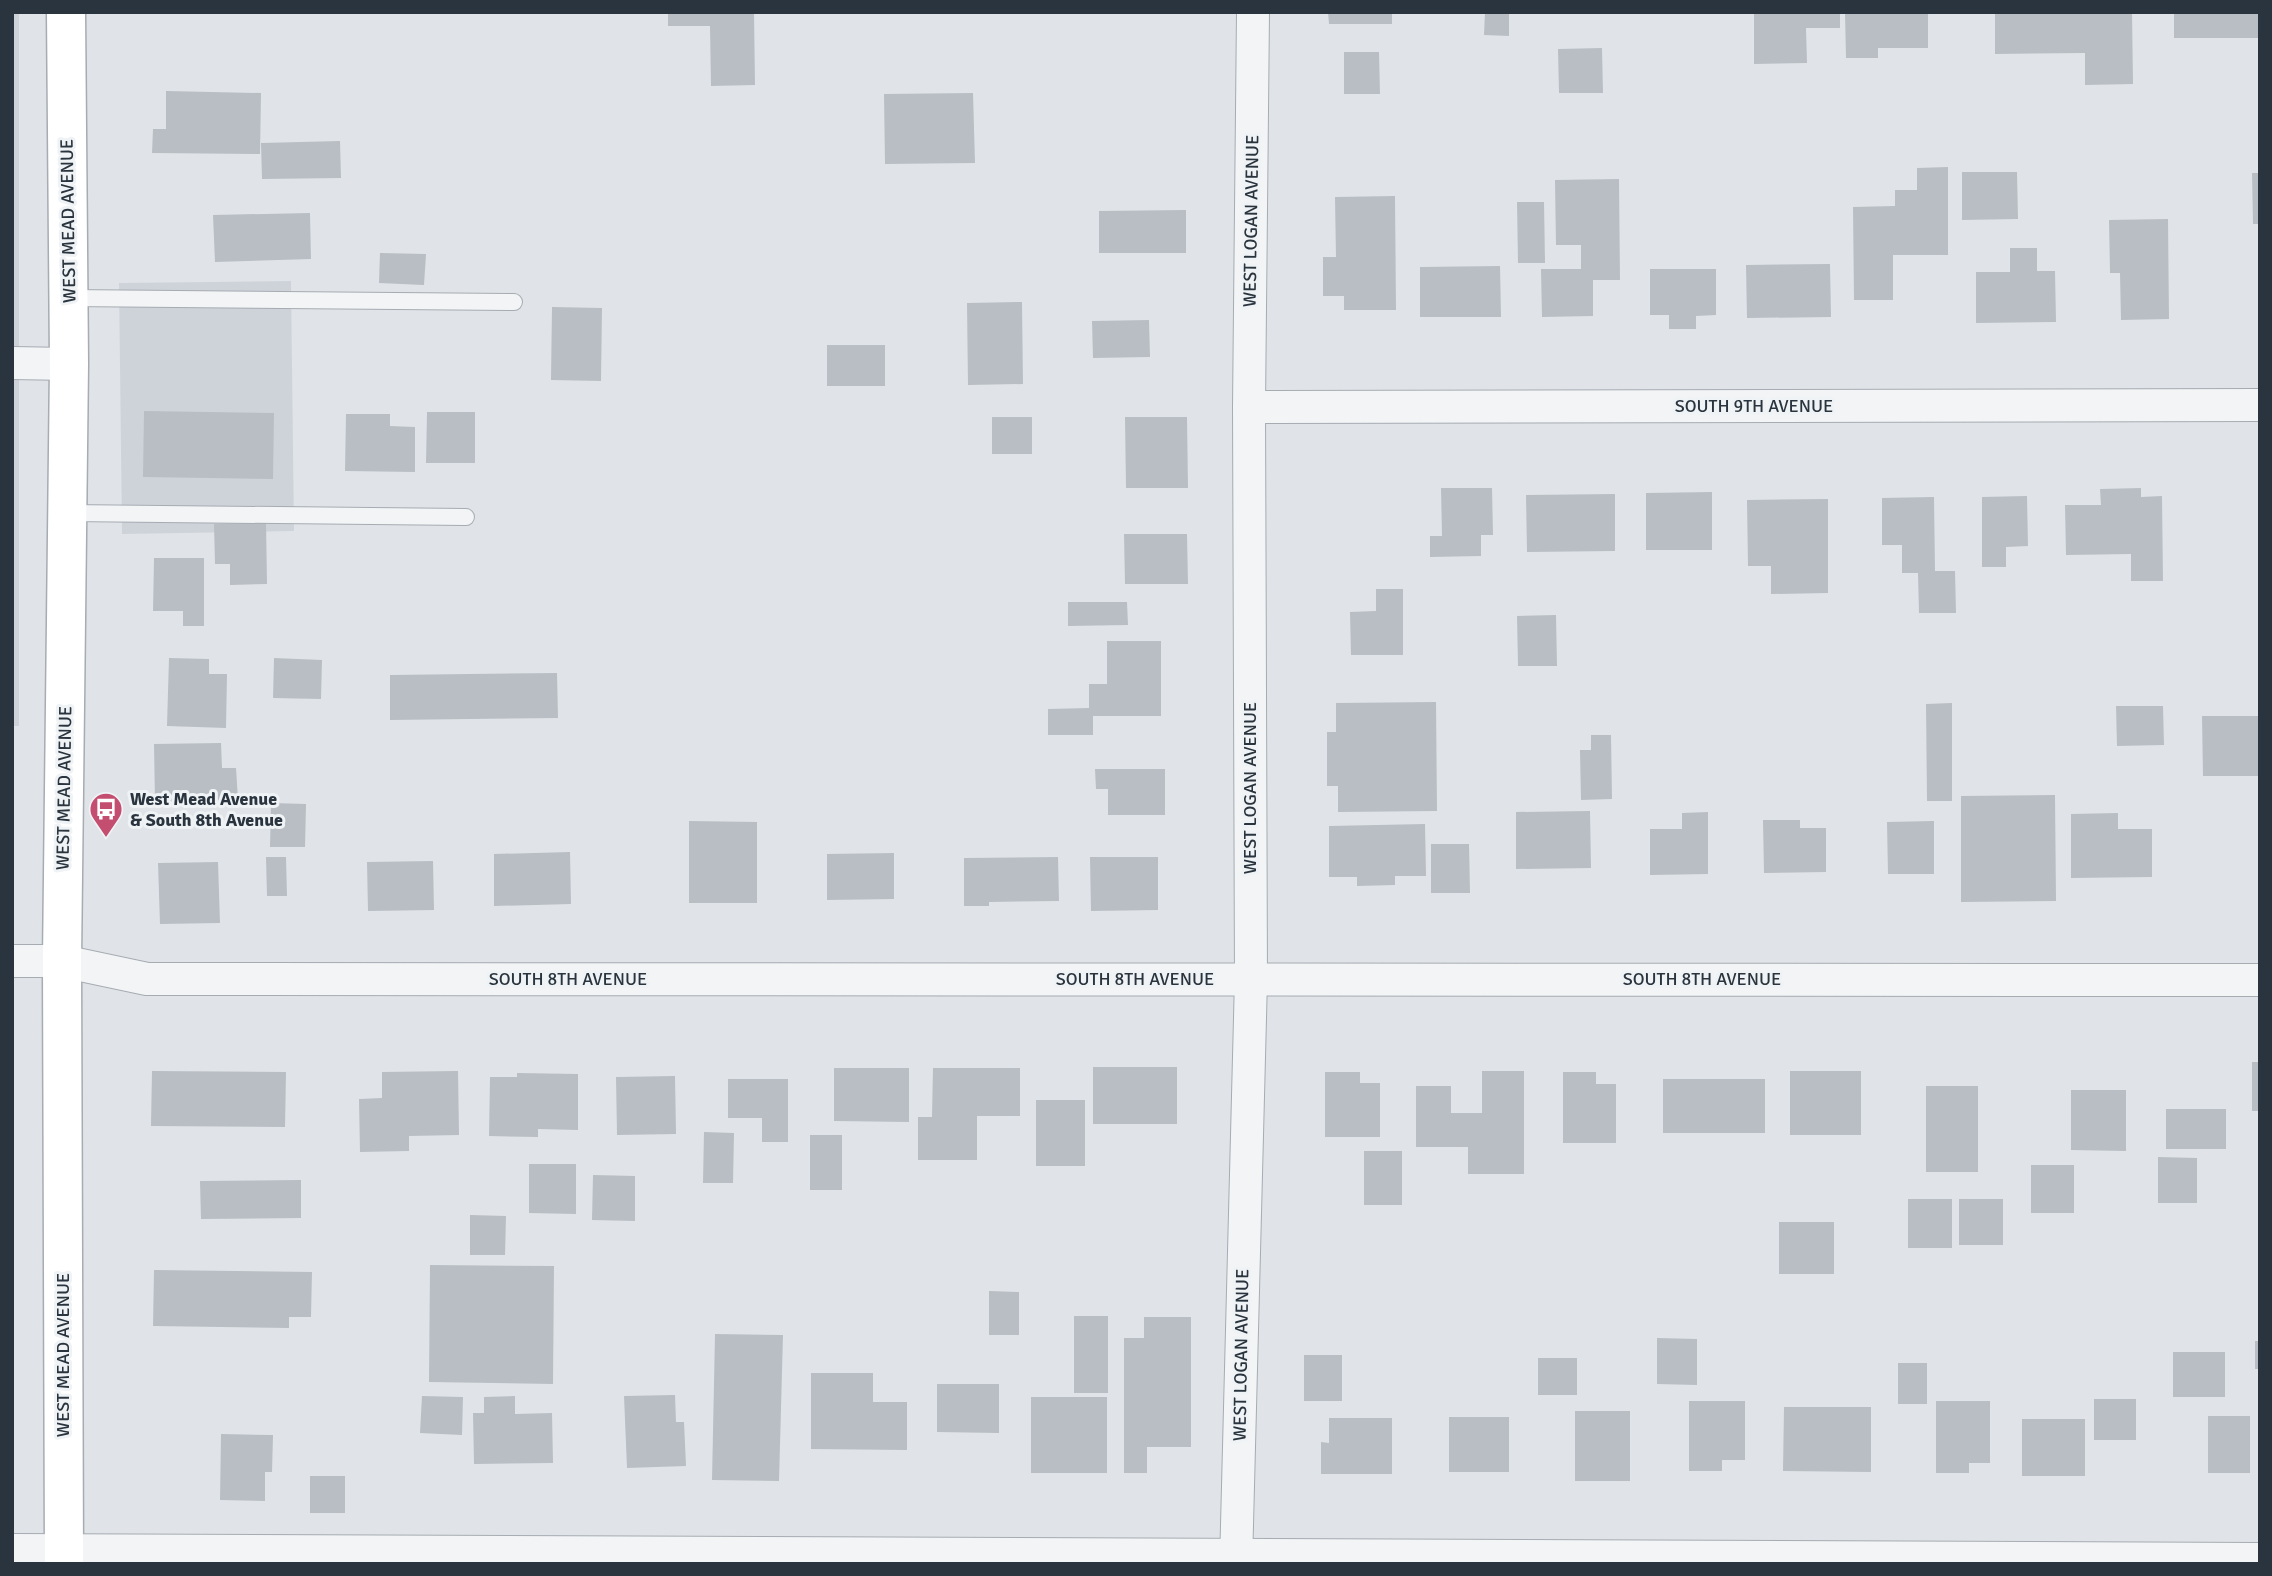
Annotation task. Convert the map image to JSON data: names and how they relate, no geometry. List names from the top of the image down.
{
  "streets": {
    "street": [
      "WEST MEAD AVENUE",
      "WEST LOGAN AVENUE",
      "SOUTH 9TH AVENUE",
      "SOUTH 8TH AVENUE"
    ]
  },
  "crossings": [
    ["WEST MEAD AVENUE", "SOUTH 8TH AVENUE"],
    ["WEST LOGAN AVENUE", "SOUTH 9TH AVENUE"],
    ["WEST LOGAN AVENUE", "SOUTH 8TH AVENUE"]
  ],
  "places": {
    "bus stop": ["West Mead Avenue & South 8th Avenue"]
  }
}
